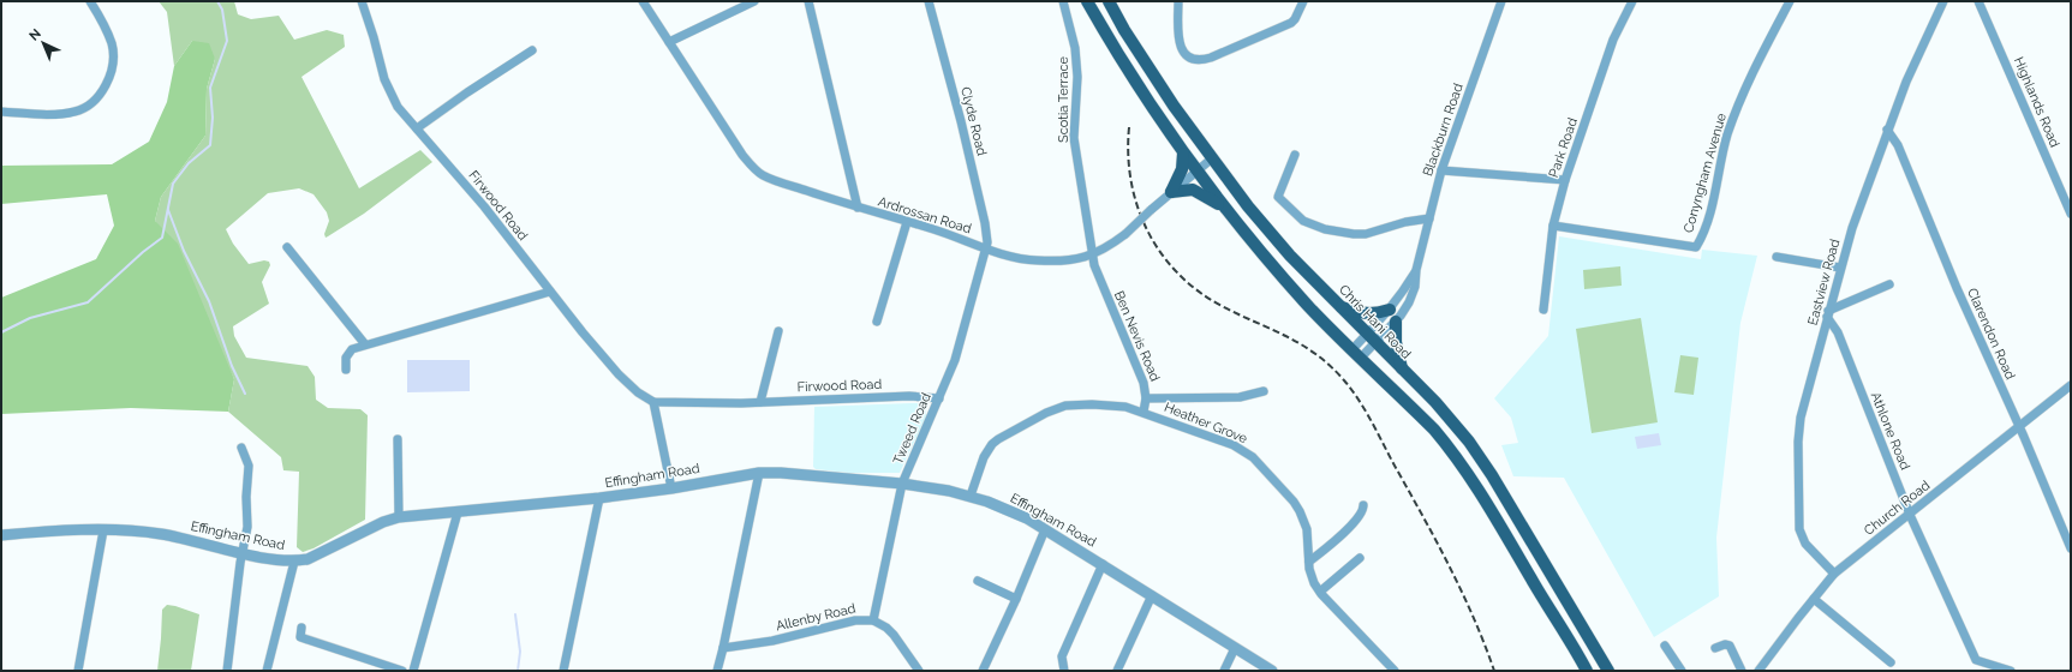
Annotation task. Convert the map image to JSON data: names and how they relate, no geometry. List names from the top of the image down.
{
  "streets": {
    "main road": ["Chris Hani Road"],
    "street": [
      "Scotia Terrace",
      "Highlands Road",
      "Clyde Road",
      "Blackburn Road",
      "Park Road",
      "Conyngham Avenue",
      "Firwood Road",
      "Ardrossan Road",
      "Eastview Road",
      "Clarendon Road",
      "Ben Nevis Road",
      "Heather Grove",
      "Tweed Road",
      "Athlone Road",
      "Effingham Road",
      "Church Road",
      "Allenby Road"
    ]
  },
  "crossings": [
    ["Scotia Terrace", "Ardrossan Road"],
    ["Scotia Terrace", "Ben Nevis Road"],
    ["Clyde Road", "Ardrossan Road"],
    ["Clyde Road", "Tweed Road"],
    ["Blackburn Road", "Chris Hani Road"],
    ["Park Road", "Conyngham Avenue"],
    ["Firwood Road", "Tweed Road"],
    ["Ardrossan Road", "Chris Hani Road"],
    ["Ardrossan Road", "Ben Nevis Road"],
    ["Ardrossan Road", "Tweed Road"],
    ["Eastview Road", "Clarendon Road"],
    ["Eastview Road", "Athlone Road"],
    ["Eastview Road", "Church Road"],
    ["Clarendon Road", "Church Road"],
    ["Ben Nevis Road", "Heather Grove"],
    ["Tweed Road", "Effingham Road"],
    ["Tweed Road", "Allenby Road"],
    ["Athlone Road", "Church Road"]
  ],
  "north": "top left"
}
